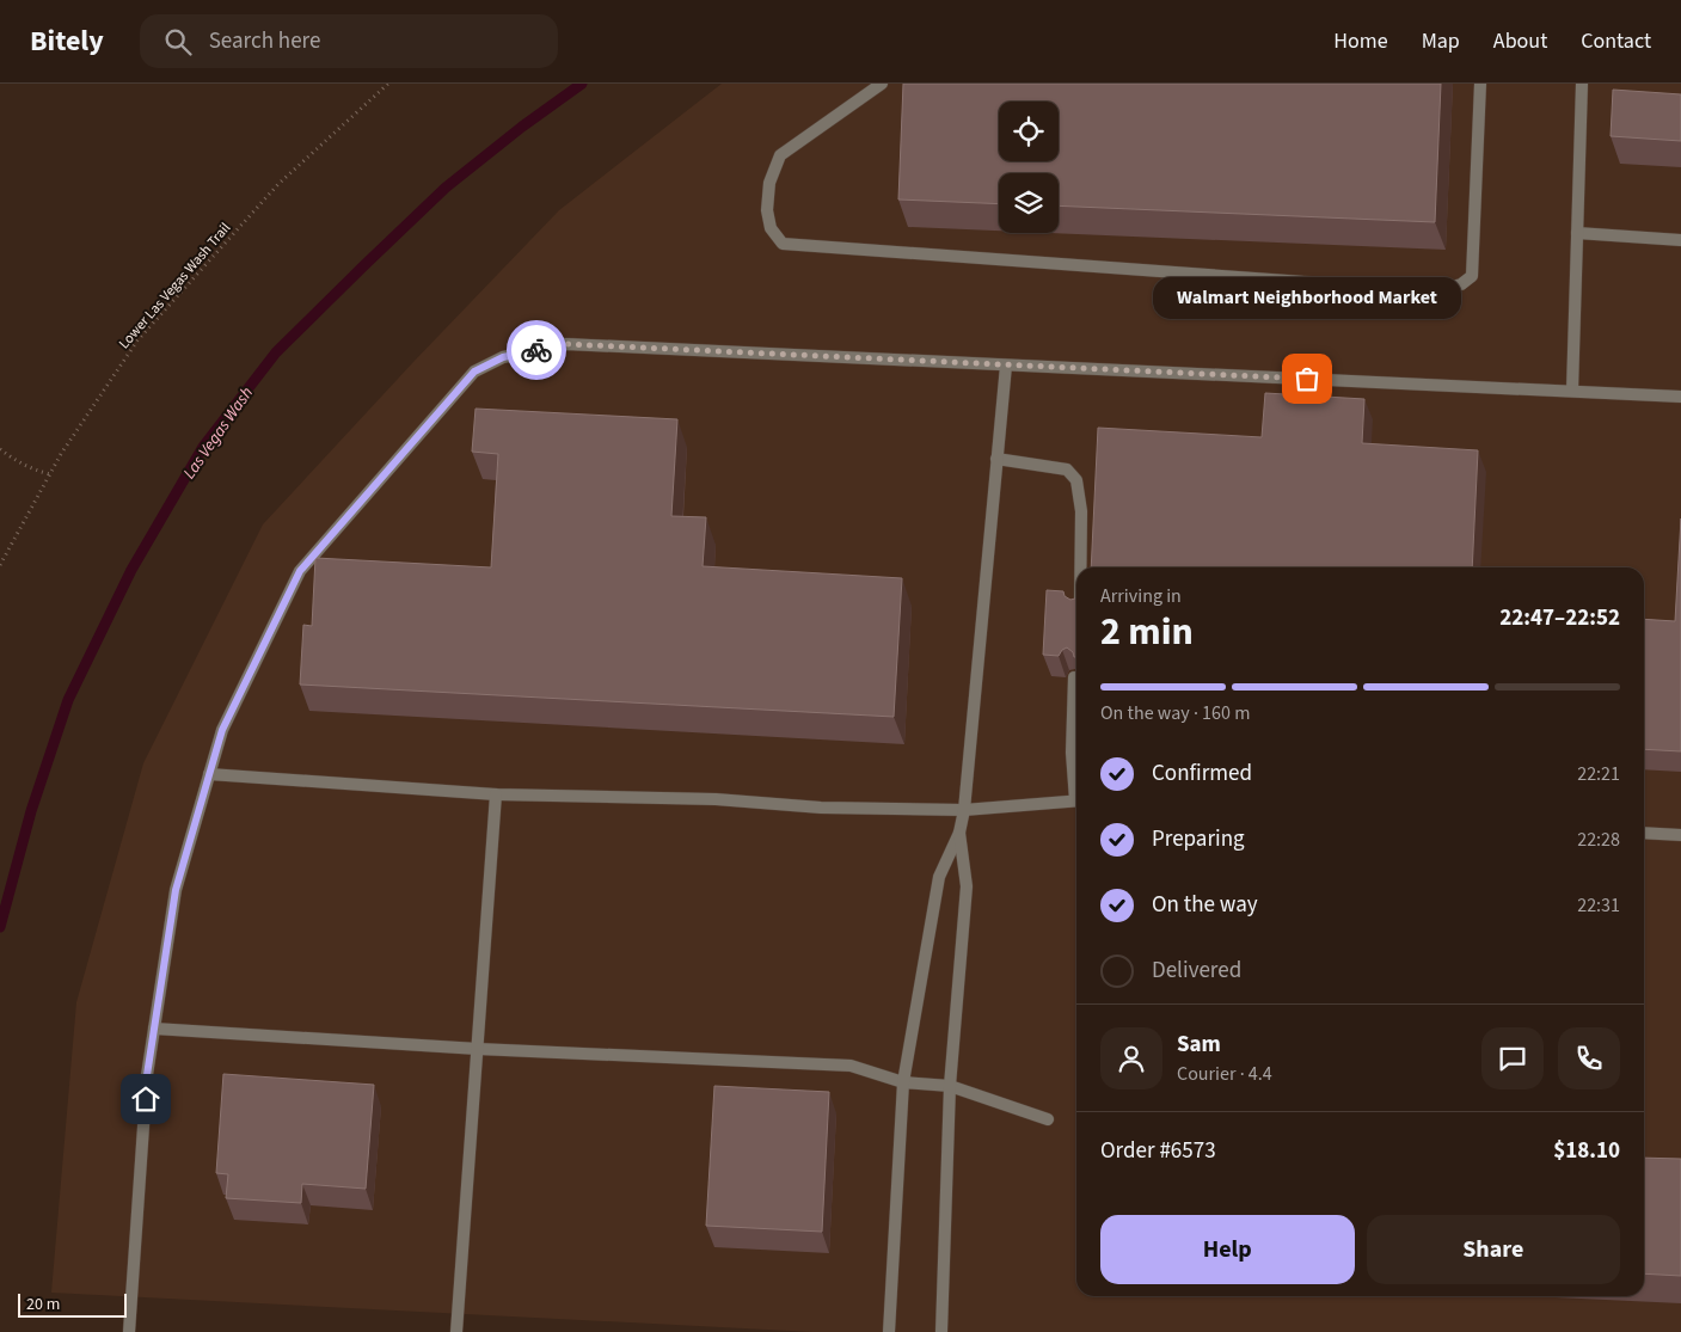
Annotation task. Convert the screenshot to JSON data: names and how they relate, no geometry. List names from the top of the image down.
{
  "streets": {
    "path": ["Lower Las Vegas Wash Trail"]
  },
  "water": ["Las Vegas Wash"],
  "places": ["Walmart Neighborhood Market"],
  "scale_bar": "20 m",
  "page": {
    "header": "Bitely",
    "search": "Search here",
    "nav": [
      "Home",
      "Map",
      "About",
      "Contact"
    ],
    "bubble": "Walmart Neighborhood Market",
    "heading": ["2 min", "Arriving in", "22:47–22:52"],
    "panel": [
      "Sam",
      "Courier · 4.4",
      "Order #6573",
      "$18.10"
    ],
    "bar": "On the way · 160 m",
    "list": [
      ["Confirmed", "22:21"],
      ["Preparing", "22:28"],
      ["On the way", "22:31"],
      "Delivered"
    ],
    "buttons": ["Help", "Share"],
    "scale": "20 m"
  }
}
